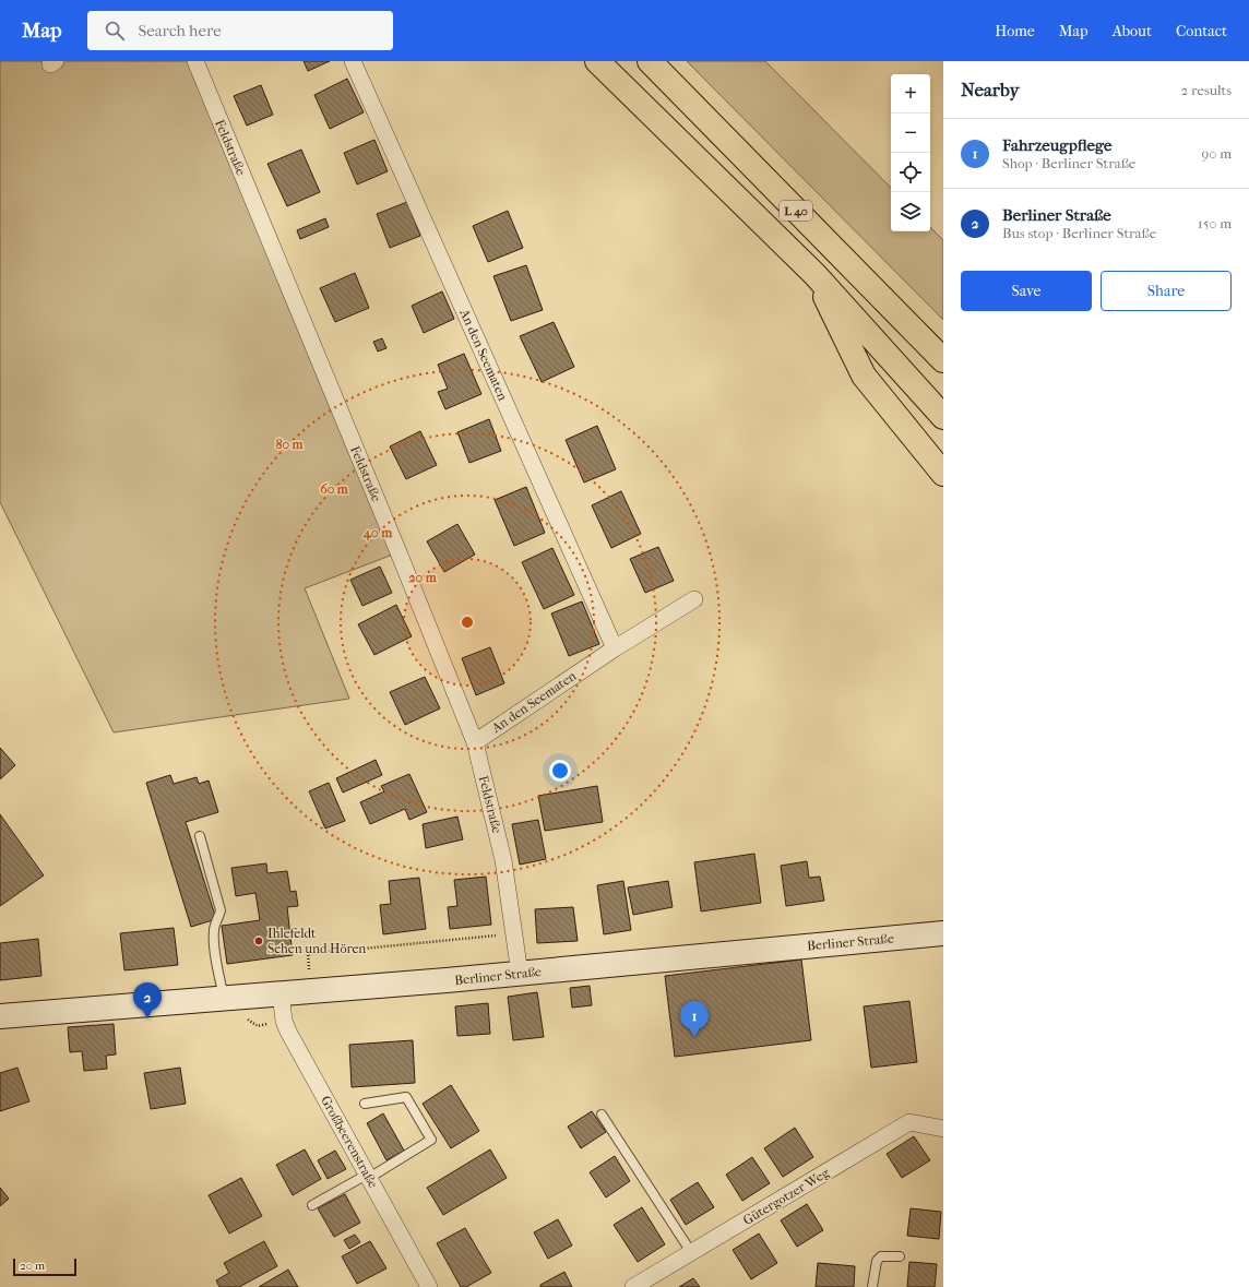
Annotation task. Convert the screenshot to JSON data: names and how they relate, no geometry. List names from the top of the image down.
{
  "streets": {
    "highway": ["L 40"],
    "main road": ["Berliner Straße"],
    "street": [
      "Feldstraße",
      "An den Seematen",
      "Großbeerenstraße",
      "Gütergotzer Weg"
    ]
  },
  "crossings": [
    ["Feldstraße", "An den Seematen"],
    ["Feldstraße", "Berliner Straße"],
    ["Berliner Straße", "Großbeerenstraße"]
  ],
  "places": ["Ihlefeldt Sehen und Hören"],
  "scale_bar": "20 m",
  "page": {
    "header": "Map",
    "search": "Search here",
    "nav": [
      "Home",
      "Map",
      "About",
      "Contact"
    ],
    "heading": ["Nearby", "2 results"],
    "map_buttons": ["+", "−"],
    "list": [
      {
        "mark": "1",
        "name": "Fahrzeugpflege",
        "note": "Shop · Berliner Straße",
        "value": "90 m"
      },
      {
        "mark": "2",
        "name": "Berliner Straße",
        "note": "Bus stop · Berliner Straße",
        "value": "150 m"
      }
    ],
    "buttons": ["Save", "Share"],
    "pins": ["2", "1"],
    "scale": "20 m"
  },
  "rings": [
    "80 m",
    "60 m",
    "40 m",
    "20 m"
  ]
}
